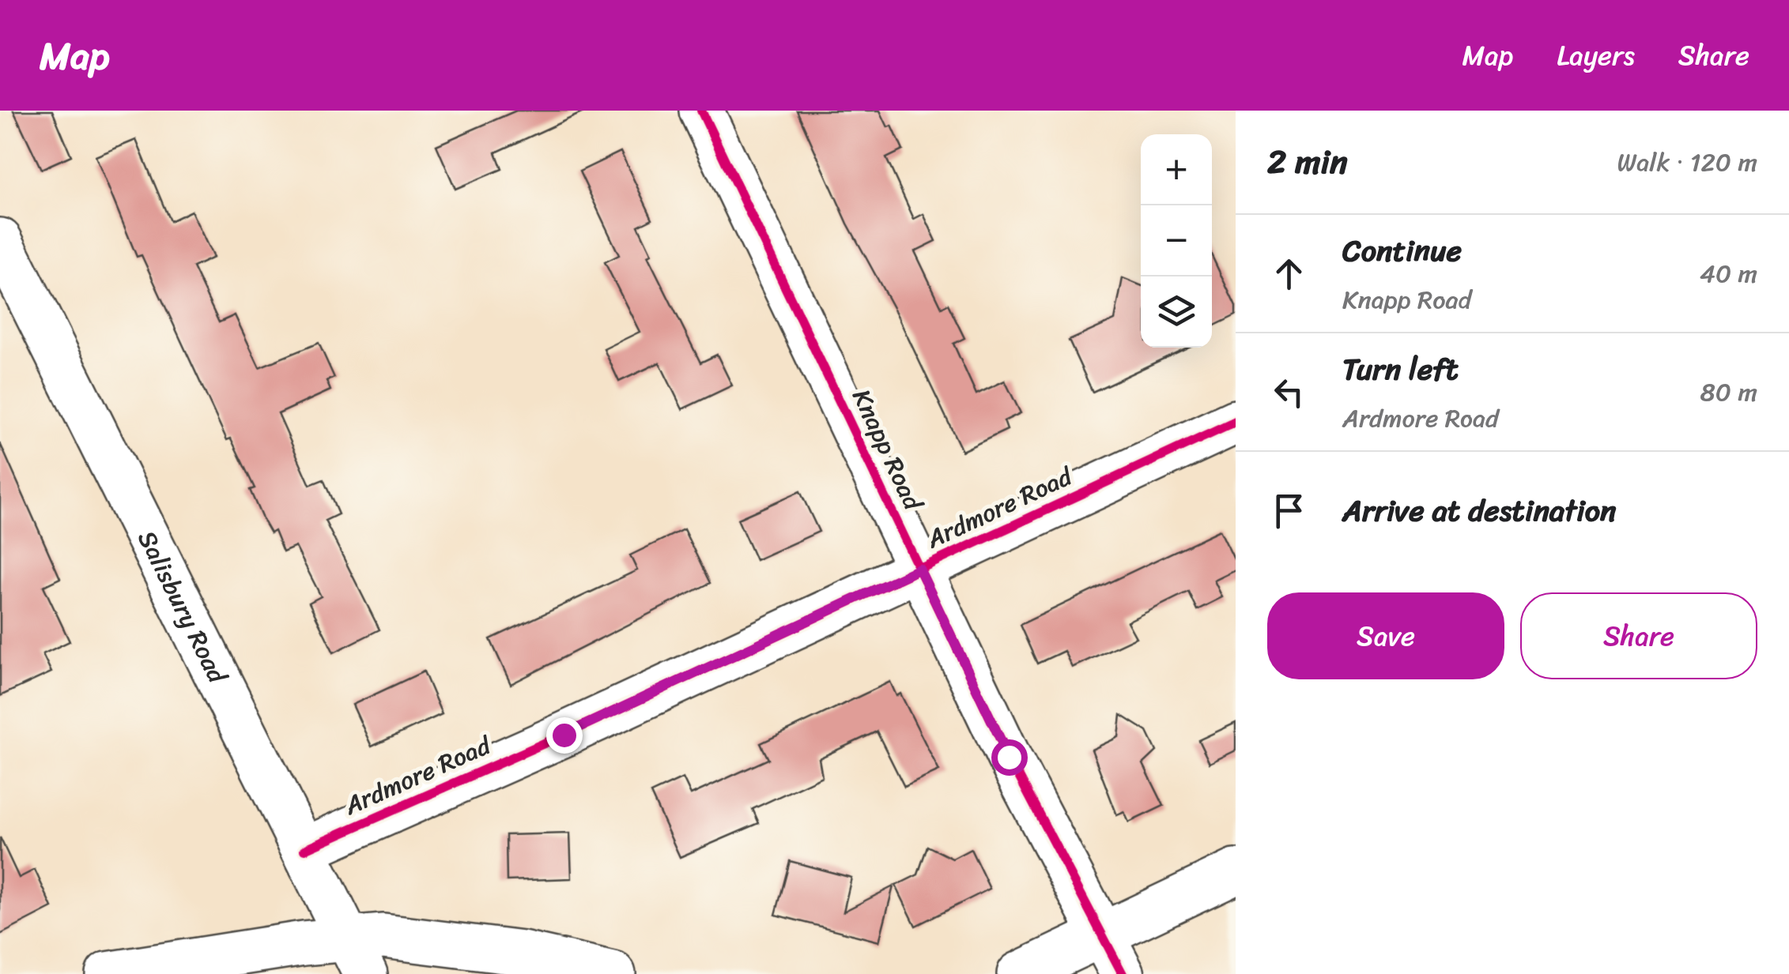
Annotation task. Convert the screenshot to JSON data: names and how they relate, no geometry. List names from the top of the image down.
{
  "streets": {
    "street": ["Knapp Road", "Ardmore Road", "Salisbury Road"]
  },
  "crossings": [
    ["Knapp Road", "Ardmore Road"],
    ["Ardmore Road", "Salisbury Road"]
  ],
  "page": {
    "header": "Map",
    "nav": ["Map", "Layers", "Share"],
    "heading": ["2 min", "Walk · 120 m"],
    "map_buttons": ["+", "−"],
    "list": [
      ["Continue", "Knapp Road", "40 m"],
      ["Turn left", "Ardmore Road", "80 m"],
      "Arrive at destination"
    ],
    "buttons": ["Save", "Share"]
  }
}
